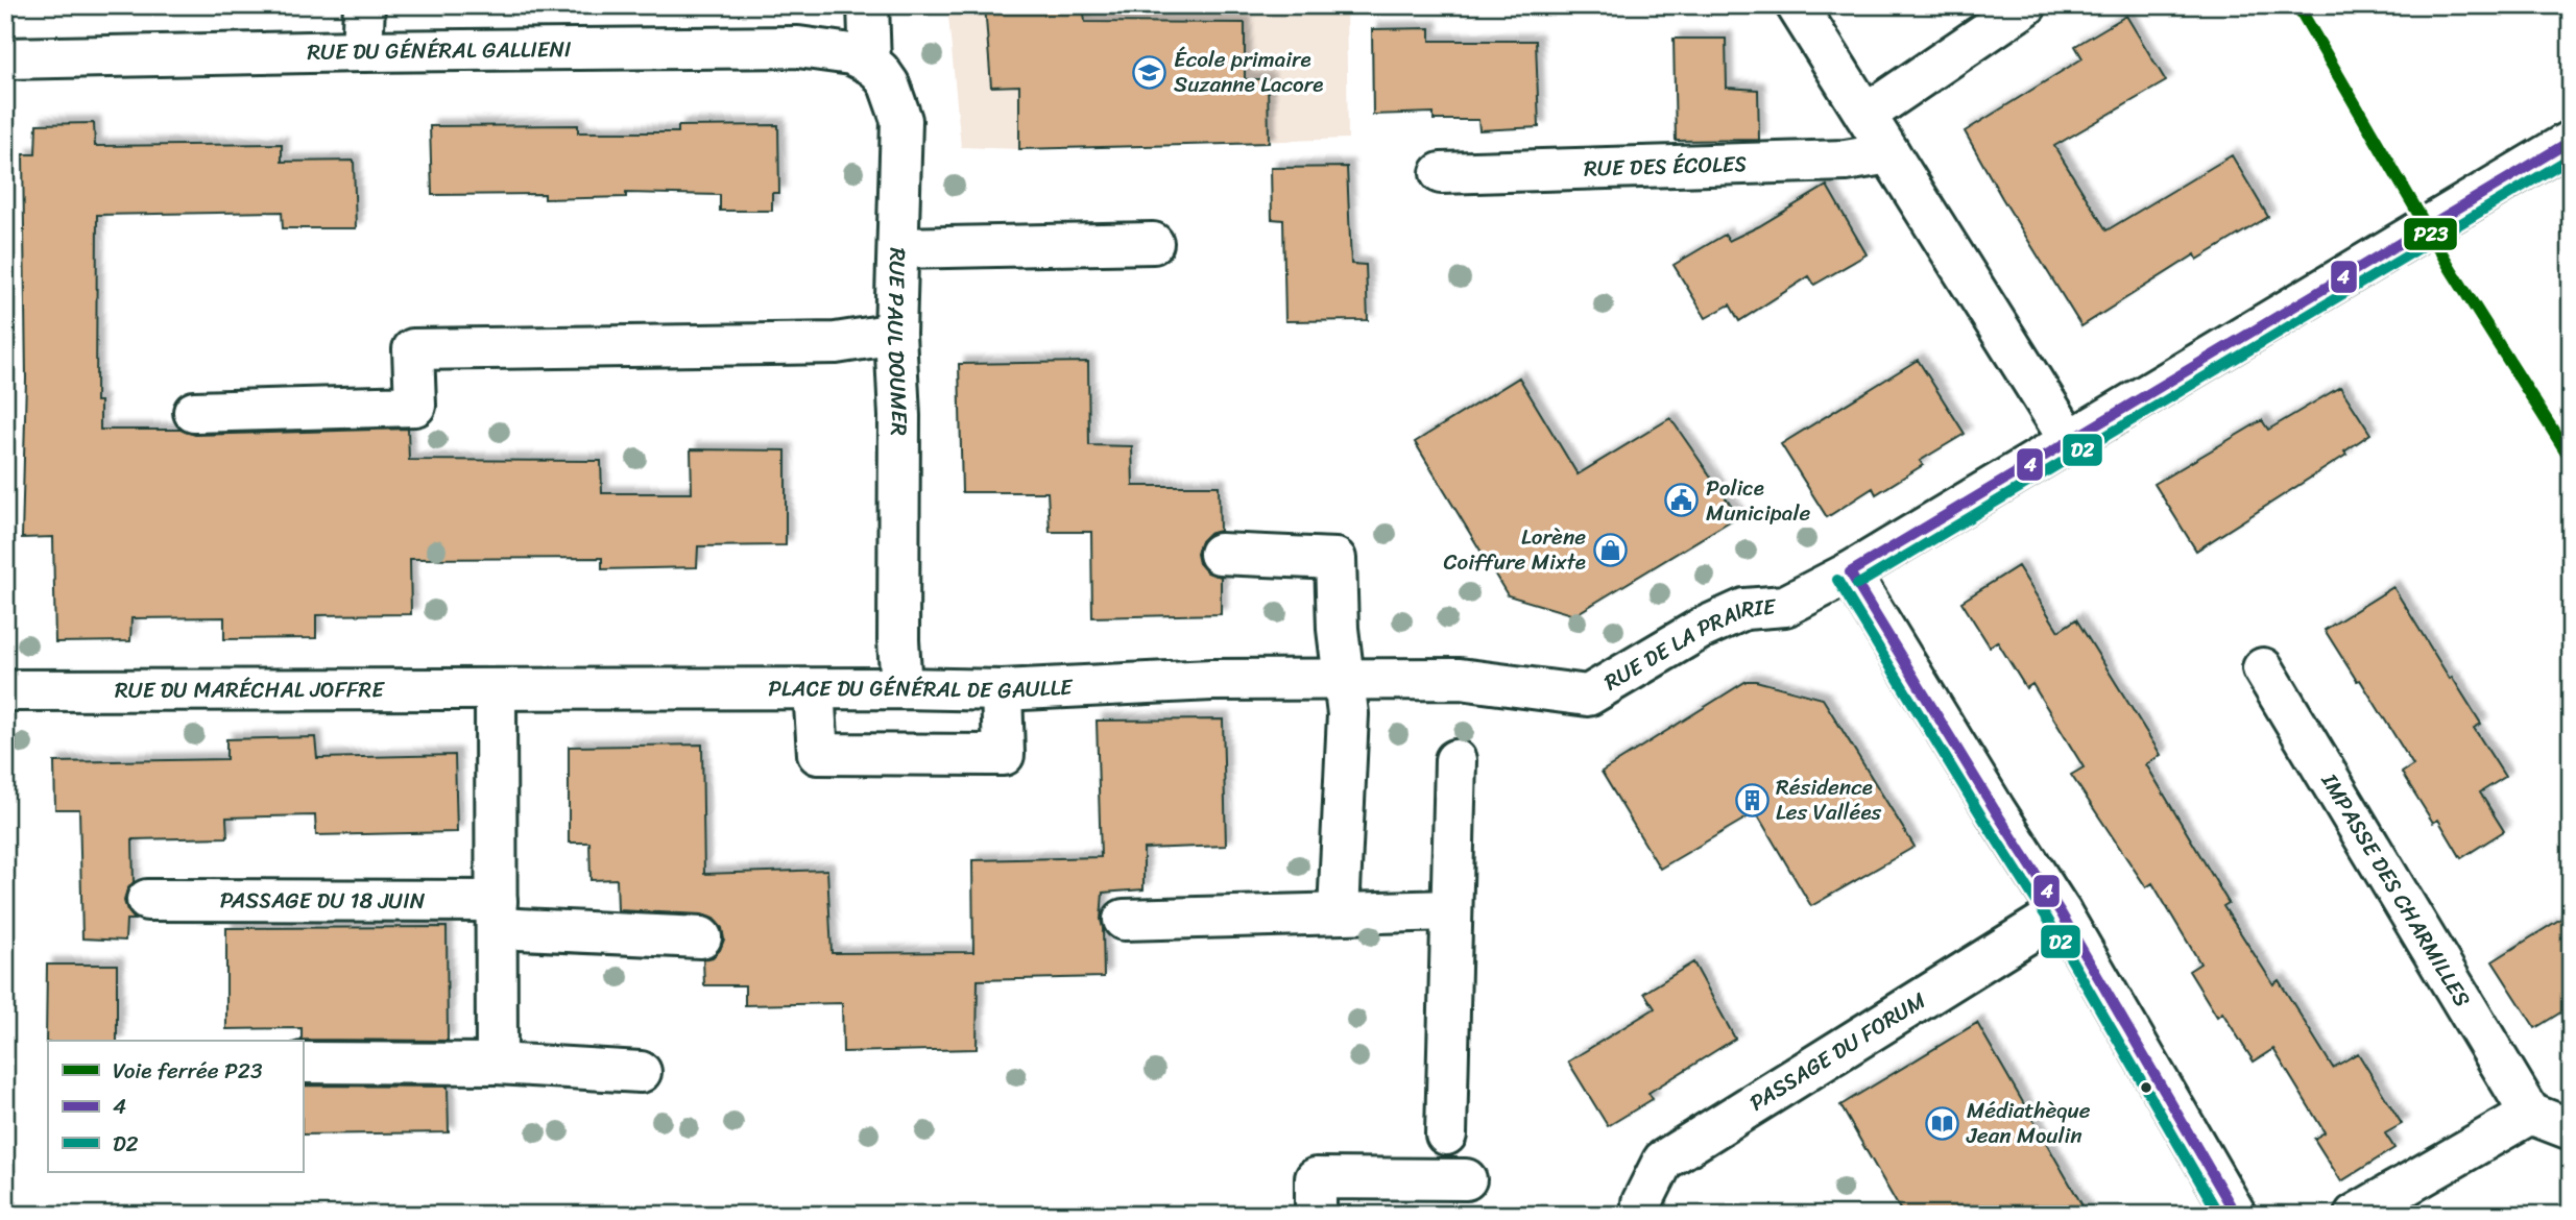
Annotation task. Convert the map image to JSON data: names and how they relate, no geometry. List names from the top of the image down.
{
  "streets": {
    "street": [
      "RUE DU GÉNÉRAL GALLIENI",
      "RUE DES ÉCOLES",
      "RUE PAUL DOUMER",
      "RUE DE LA PRAIRIE",
      "PLACE DU GÉNÉRAL DE GAULLE",
      "RUE DU MARÉCHAL JOFFRE",
      "IMPASSE DES CHARMILLES",
      "PASSAGE DU 18 JUIN",
      "PASSAGE DU FORUM"
    ]
  },
  "crossings": [
    ["RUE DU GÉNÉRAL GALLIENI", "RUE PAUL DOUMER"],
    ["RUE PAUL DOUMER", "PLACE DU GÉNÉRAL DE GAULLE"],
    ["RUE DE LA PRAIRIE", "PLACE DU GÉNÉRAL DE GAULLE"],
    ["PLACE DU GÉNÉRAL DE GAULLE", "RUE DU MARÉCHAL JOFFRE"]
  ],
  "places": {
    "school or university": ["École primaire Suzanne Lacore"],
    "public building": ["Police Municipale"],
    "shop": ["Lorène Coiffure Mixte"],
    "building": ["Résidence Les Vallées"],
    "library": ["Médiathèque Jean Moulin"]
  },
  "lines": ["rail line P23", "transit line 4", "transit line D2"],
  "legend": ["Voie ferrée P23", "4", "D2"]
}
